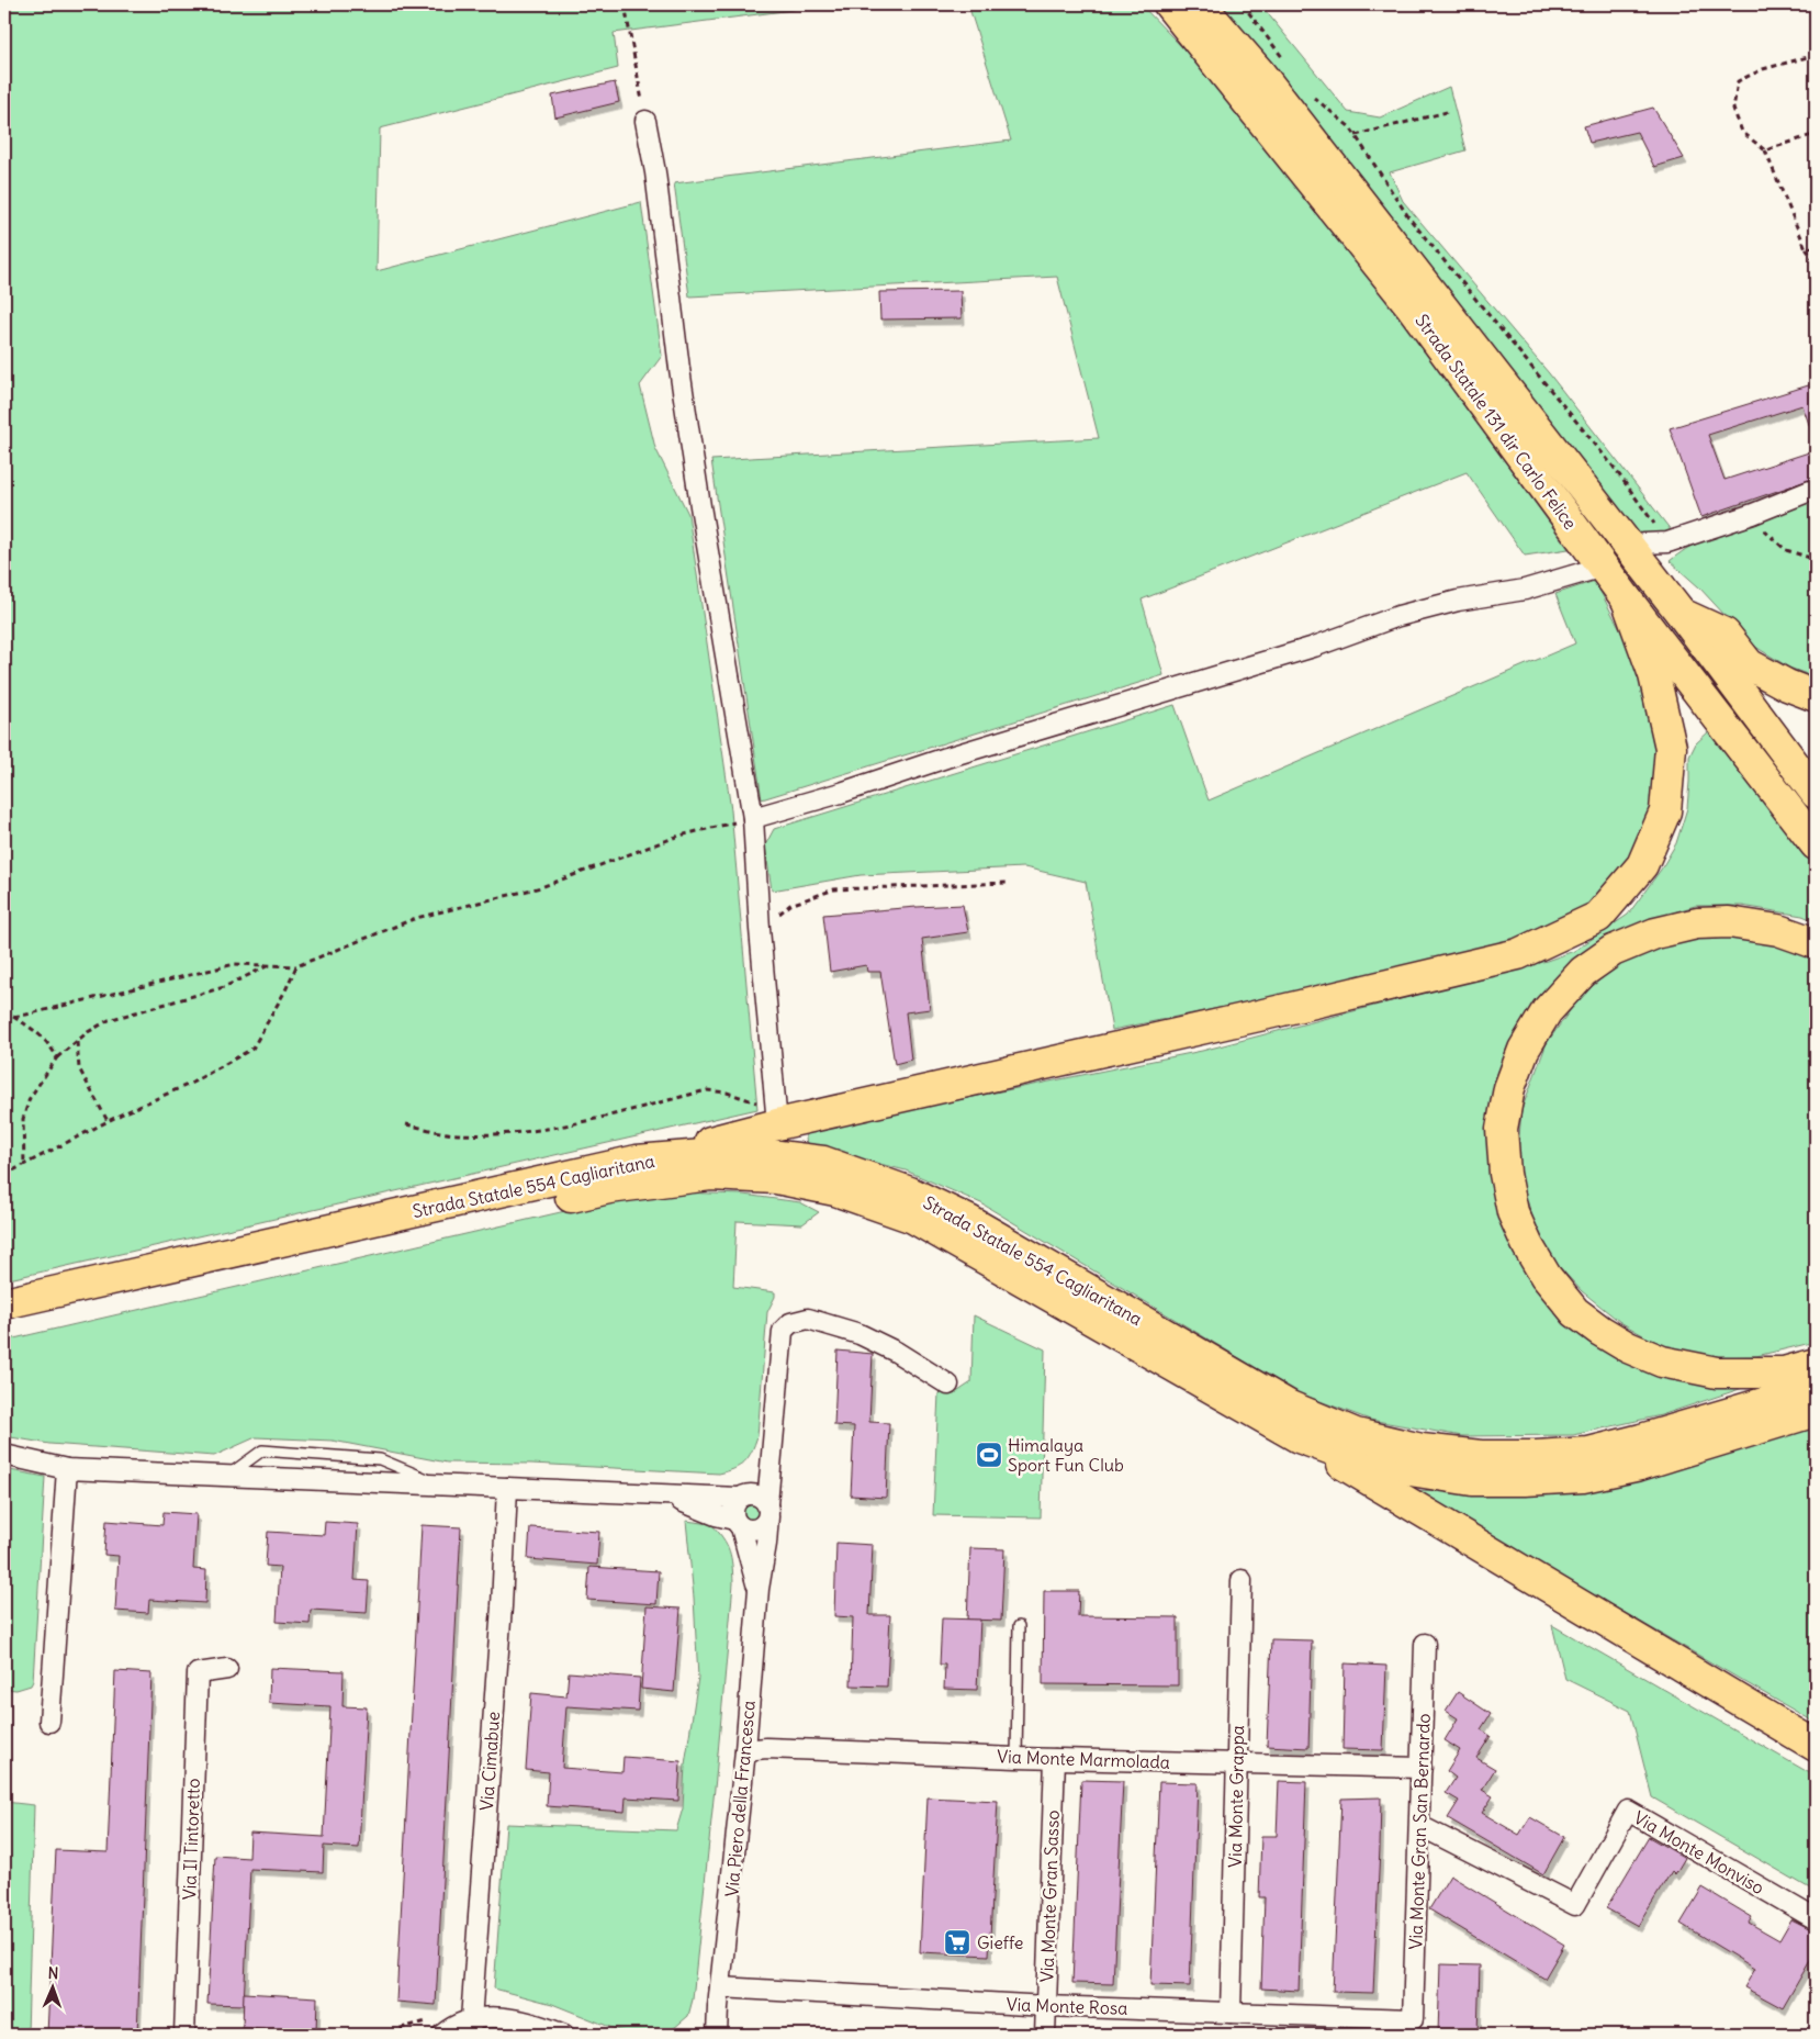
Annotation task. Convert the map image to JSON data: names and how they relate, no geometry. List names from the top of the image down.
{
  "streets": {
    "highway": ["Strada Statale 131 dir Carlo Felice", "Strada Statale 554 Cagliaritana"],
    "street": [
      "Via Monte Marmolada",
      "Via Cimabue",
      "Via Monte Grappa",
      "Via Piero della Francesca",
      "Via Monte Gran San Bernardo",
      "Via Il Tintoretto",
      "Via Monte Monviso",
      "Via Monte Gran Sasso",
      "Via Monte Rosa"
    ]
  },
  "crossings": [
    ["Via Monte Marmolada", "Via Monte Grappa"],
    ["Via Monte Marmolada", "Via Piero della Francesca"],
    ["Via Monte Marmolada", "Via Monte Gran San Bernardo"],
    ["Via Monte Marmolada", "Via Monte Gran Sasso"],
    ["Via Monte Grappa", "Via Monte Rosa"],
    ["Via Piero della Francesca", "Via Monte Rosa"],
    ["Via Monte Gran San Bernardo", "Via Monte Monviso"],
    ["Via Monte Gran San Bernardo", "Via Monte Rosa"],
    ["Via Monte Gran Sasso", "Via Monte Rosa"]
  ],
  "places": {
    "sports": ["Himalaya Sport Fun Club"],
    "supermarket": ["Gieffe"]
  },
  "north": "top"
}
